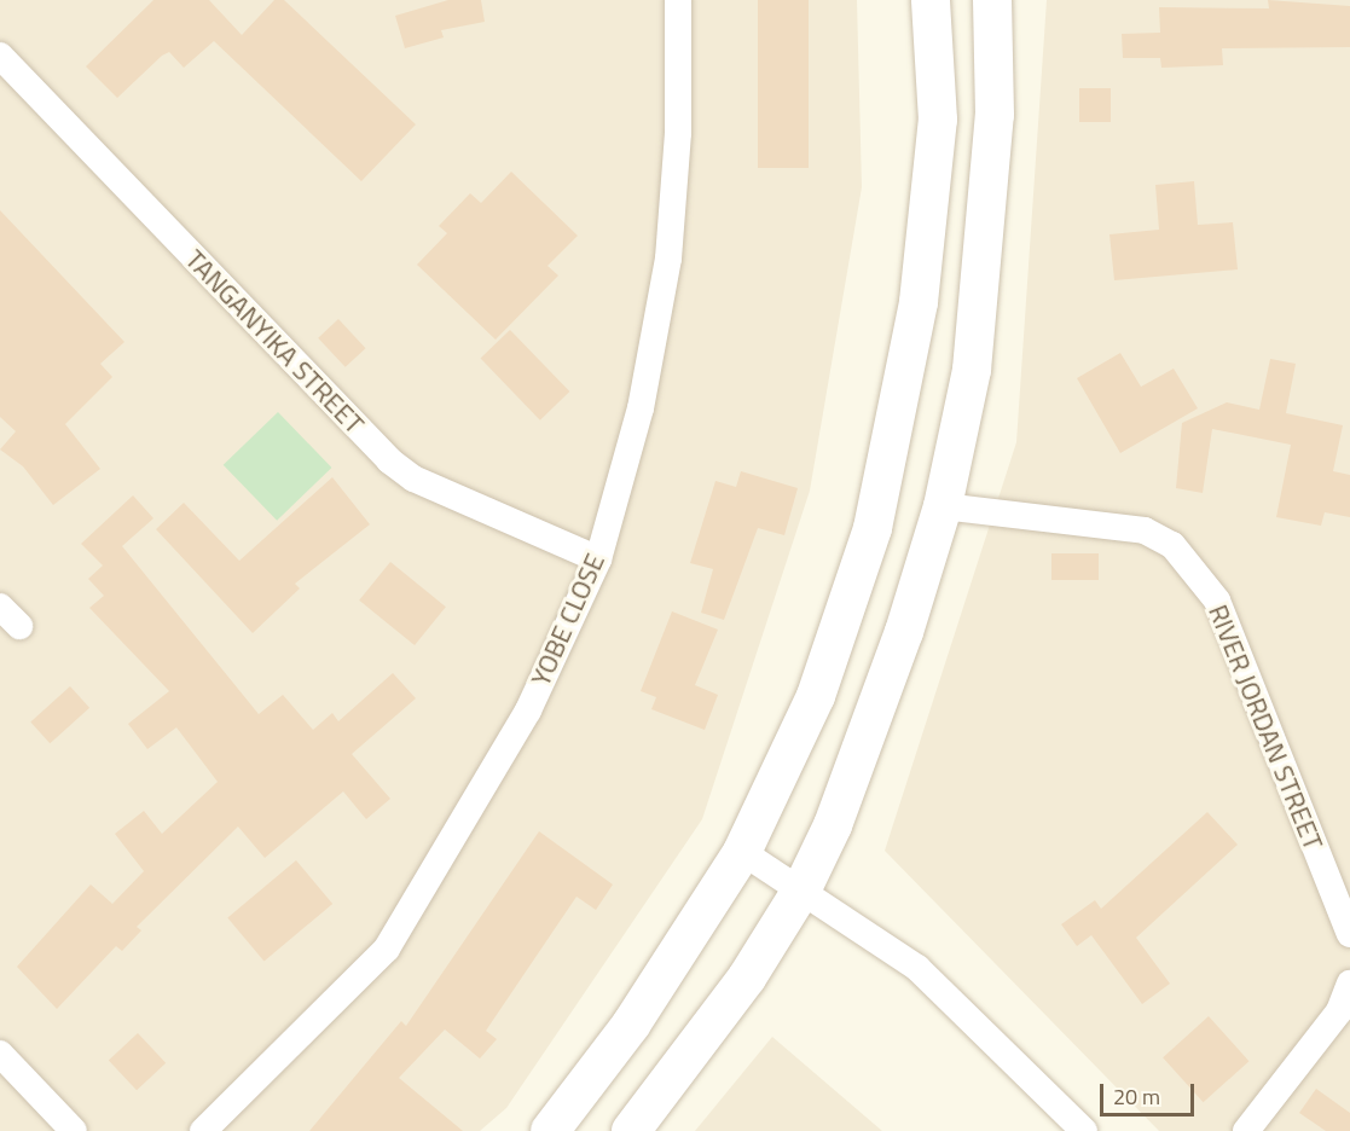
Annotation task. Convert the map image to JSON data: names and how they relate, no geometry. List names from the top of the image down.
{
  "streets": {
    "street": ["TANGANYIKA STREET", "YOBE CLOSE", "RIVER JORDAN STREET"]
  },
  "crossings": [
    ["TANGANYIKA STREET", "YOBE CLOSE"]
  ],
  "scale_bar": "20 m"
}
